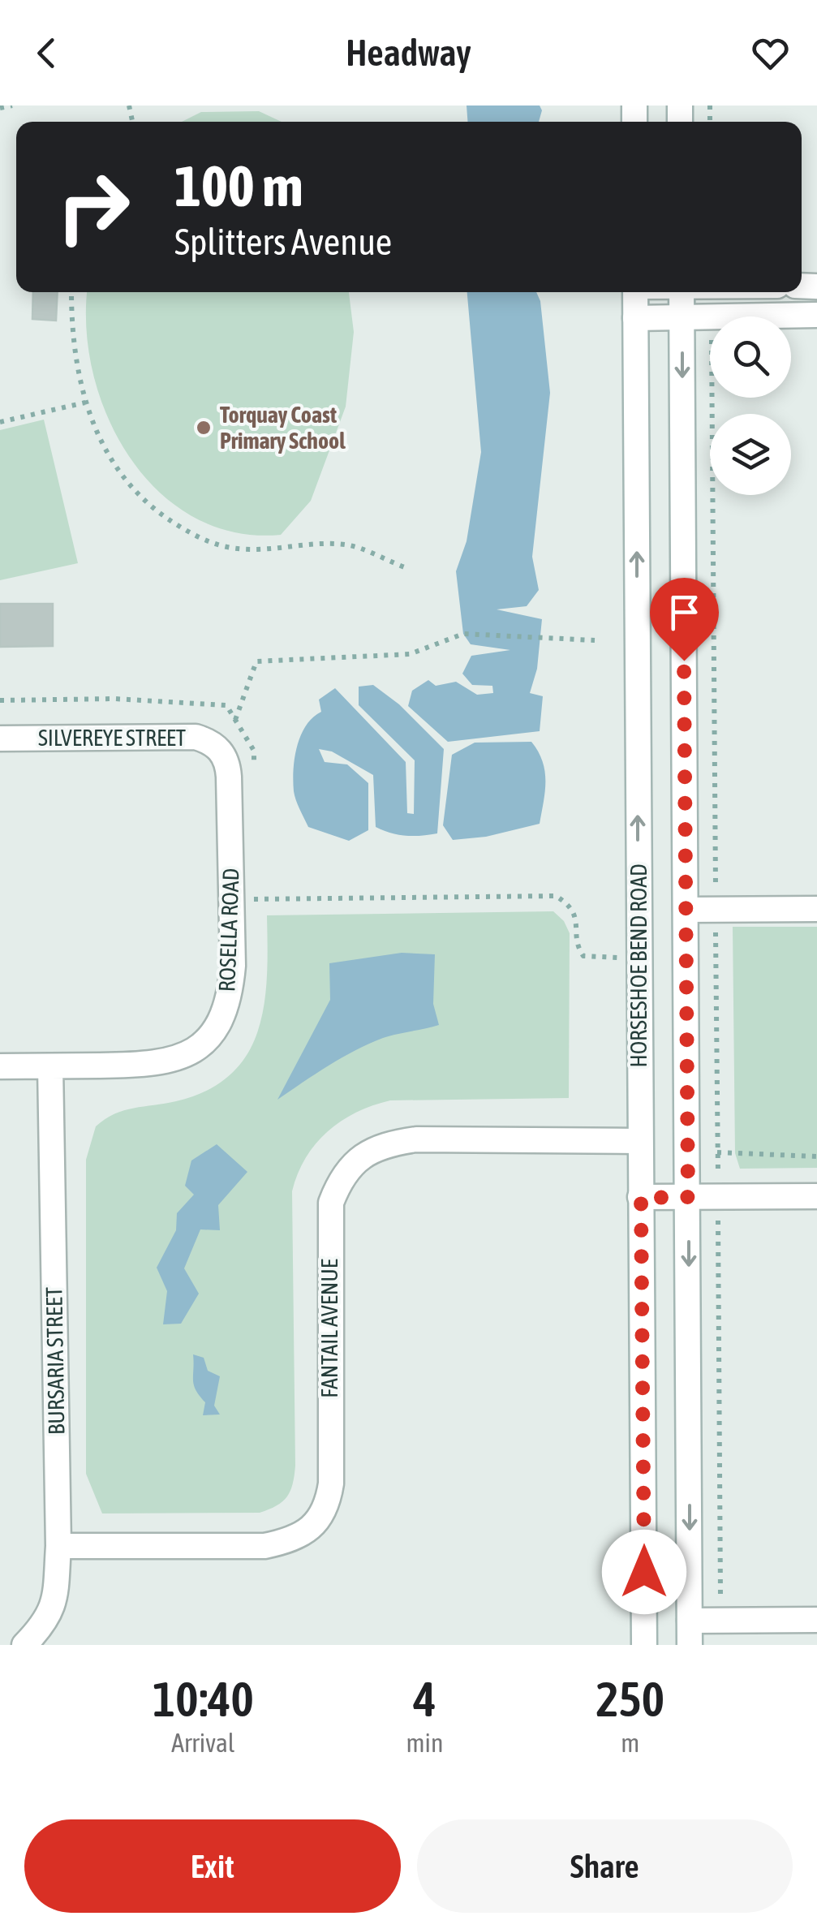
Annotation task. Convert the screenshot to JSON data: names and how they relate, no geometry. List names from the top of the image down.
{
  "streets": {
    "street": [
      "SILVEREYE STREET",
      "ROSELLA ROAD",
      "HORSESHOE BEND ROAD",
      "FANTAIL AVENUE",
      "BURSARIA STREET"
    ]
  },
  "crossings": [
    ["SILVEREYE STREET", "ROSELLA ROAD"],
    ["ROSELLA ROAD", "BURSARIA STREET"],
    ["HORSESHOE BEND ROAD", "FANTAIL AVENUE"],
    ["FANTAIL AVENUE", "BURSARIA STREET"]
  ],
  "places": ["Torquay Coast Primary School"],
  "page": {
    "header": "Headway",
    "turn": ["100 m", "Splitters Avenue"],
    "eta": [
      "10:40",
      "Arrival",
      "4",
      "min",
      "250",
      "m"
    ],
    "buttons": ["Exit", "Share"]
  }
}
